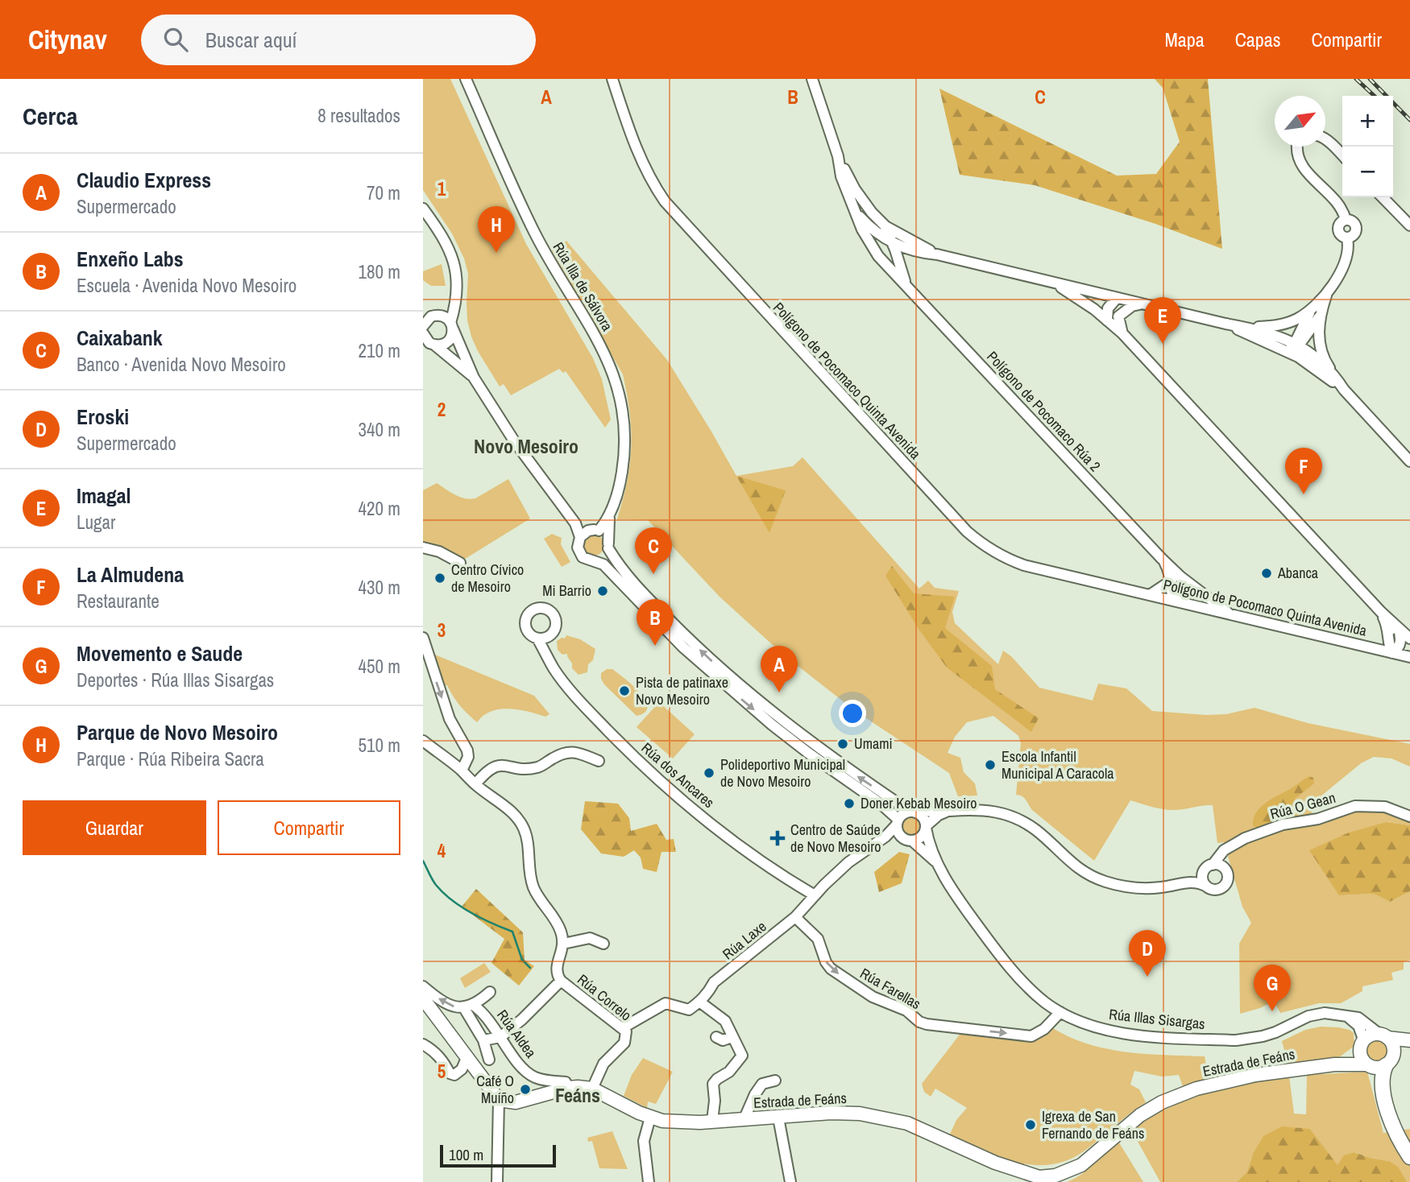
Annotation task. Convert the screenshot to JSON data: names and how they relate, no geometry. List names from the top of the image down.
{
  "streets": {
    "street": [
      "Rúa Illa de Sálvora",
      "Polígono de Pocomaco Quinta Avenida",
      "Polígono de Pocomaco Rúa 2",
      "Rúa dos Ancares",
      "Rúa O Gean",
      "Rúa Laxe",
      "Rúa Farellas",
      "Rúa Correlo",
      "Rúa Illas Sisargas",
      "Rúa Aldea",
      "Estrada de Feáns"
    ]
  },
  "crossings": [
    ["Polígono de Pocomaco Quinta Avenida", "Polígono de Pocomaco Rúa 2"],
    ["Rúa dos Ancares", "Rúa Laxe"],
    ["Rúa Laxe", "Rúa Farellas"],
    ["Rúa Laxe", "Rúa Illas Sisargas"],
    ["Rúa Farellas", "Rúa Illas Sisargas"],
    ["Rúa Correlo", "Estrada de Feáns"],
    ["Rúa Illas Sisargas", "Estrada de Feáns"],
    ["Rúa Aldea", "Estrada de Feáns"]
  ],
  "one_way": ["Rúa Farellas"],
  "districts": ["Novo Mesoiro", "Feáns"],
  "places": {
    "other": [
      "Abanca",
      "Centro Cívico de Mesoiro",
      "Mi Barrio",
      "Pista de patinaxe Novo Mesoiro",
      "Umami",
      "Escola Infantil Municipal A Caracola",
      "Polideportivo Municipal de Novo Mesoiro",
      "Doner Kebab Mesoiro",
      "Café O Muíño",
      "Igrexa de San Fernando de Feáns"
    ],
    "health": ["Centro de Saúde de Novo Mesoiro"]
  },
  "scale_bar": "100 m",
  "north": "top right",
  "page": {
    "header": "Citynav",
    "search": "Buscar aquí",
    "nav": ["Mapa", "Capas", "Compartir"],
    "heading": ["Cerca", "8 resultados"],
    "map_buttons": ["+", "−"],
    "list": [
      {
        "mark": "A",
        "name": "Claudio Express",
        "note": "Supermercado",
        "value": "70 m"
      },
      {
        "mark": "B",
        "name": "Enxeño Labs",
        "note": "Escuela · Avenida Novo Mesoiro",
        "value": "180 m"
      },
      {
        "mark": "C",
        "name": "Caixabank",
        "note": "Banco · Avenida Novo Mesoiro",
        "value": "210 m"
      },
      {
        "mark": "D",
        "name": "Eroski",
        "note": "Supermercado",
        "value": "340 m"
      },
      {
        "mark": "E",
        "name": "Imagal",
        "note": "Lugar",
        "value": "420 m"
      },
      {
        "mark": "F",
        "name": "La Almudena",
        "note": "Restaurante",
        "value": "430 m"
      },
      {
        "mark": "G",
        "name": "Movemento e Saude",
        "note": "Deportes · Rúa Illas Sisargas",
        "value": "450 m"
      },
      {
        "mark": "H",
        "name": "Parque de Novo Mesoiro",
        "note": "Parque · Rúa Ribeira Sacra",
        "value": "510 m"
      }
    ],
    "pins": [
      "H",
      "E",
      "F",
      "C",
      "B",
      "A",
      "D",
      "G"
    ],
    "buttons": ["Guardar", "Compartir"],
    "scale": "100 m"
  },
  "grid": {
    "columns": ["A", "B", "C"],
    "rows": [
      "1",
      "2",
      "3",
      "4",
      "5"
    ]
  }
}
